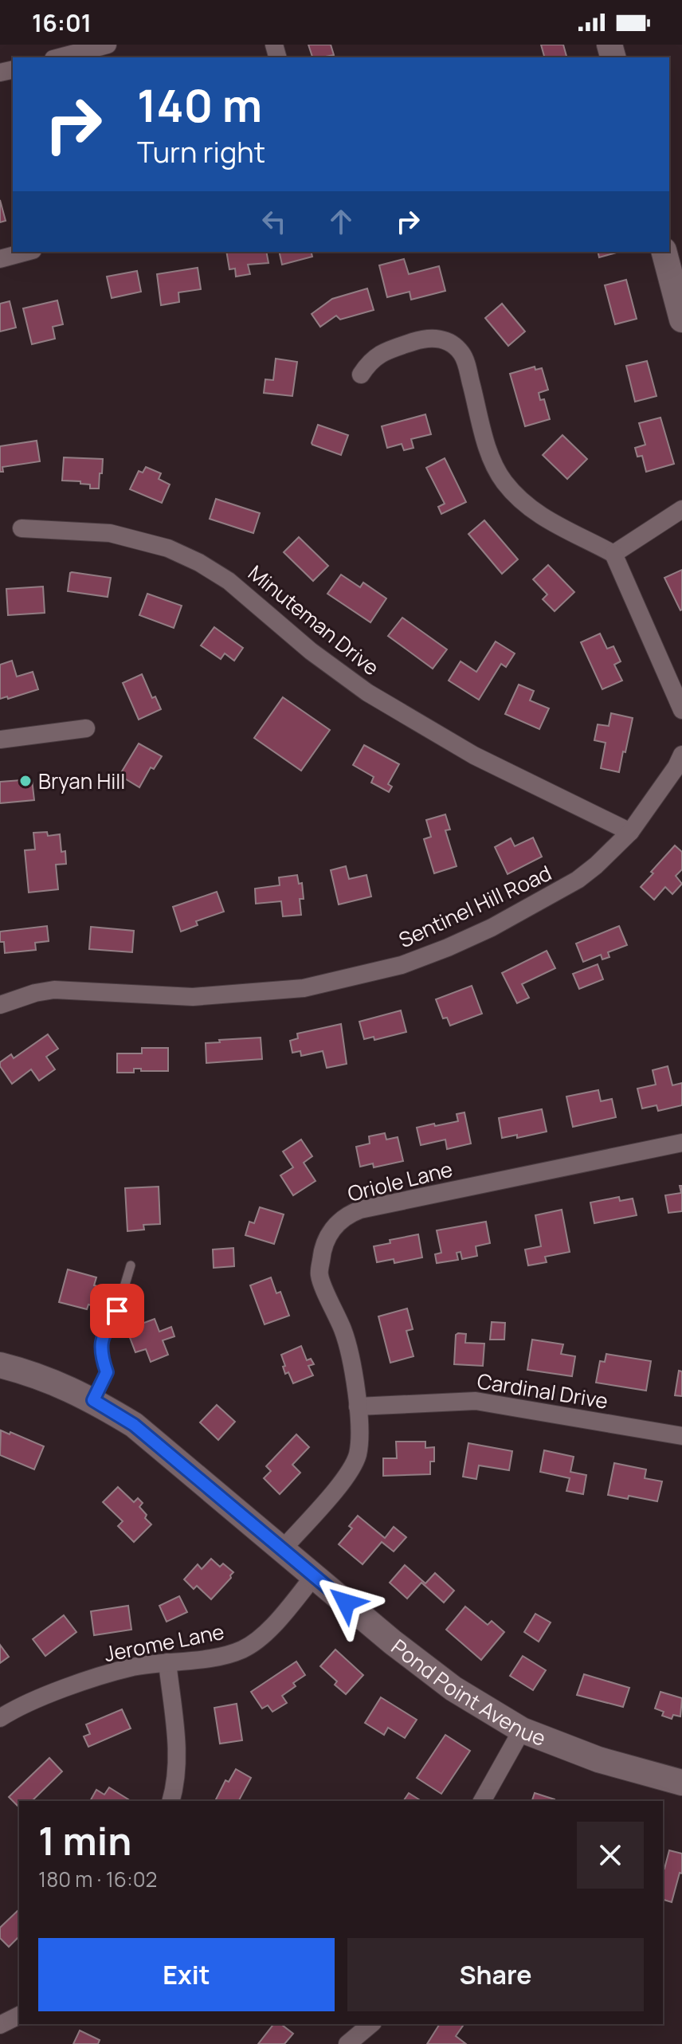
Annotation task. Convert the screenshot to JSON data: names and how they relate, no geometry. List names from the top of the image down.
{
  "streets": {
    "main road": ["Pond Point Avenue"],
    "street": [
      "Minuteman Drive",
      "Sentinel Hill Road",
      "Oriole Lane",
      "Cardinal Drive",
      "Jerome Lane"
    ]
  },
  "crossings": [
    ["Minuteman Drive", "Sentinel Hill Road"],
    ["Oriole Lane", "Cardinal Drive"],
    ["Oriole Lane", "Pond Point Avenue"],
    ["Jerome Lane", "Pond Point Avenue"]
  ],
  "places": ["Bryan Hill"],
  "page": {
    "status": "16:01",
    "turn": ["140 m", "Turn right"],
    "heading": ["1 min", "180 m · 16:02"],
    "buttons": ["Exit", "Share"]
  }
}
